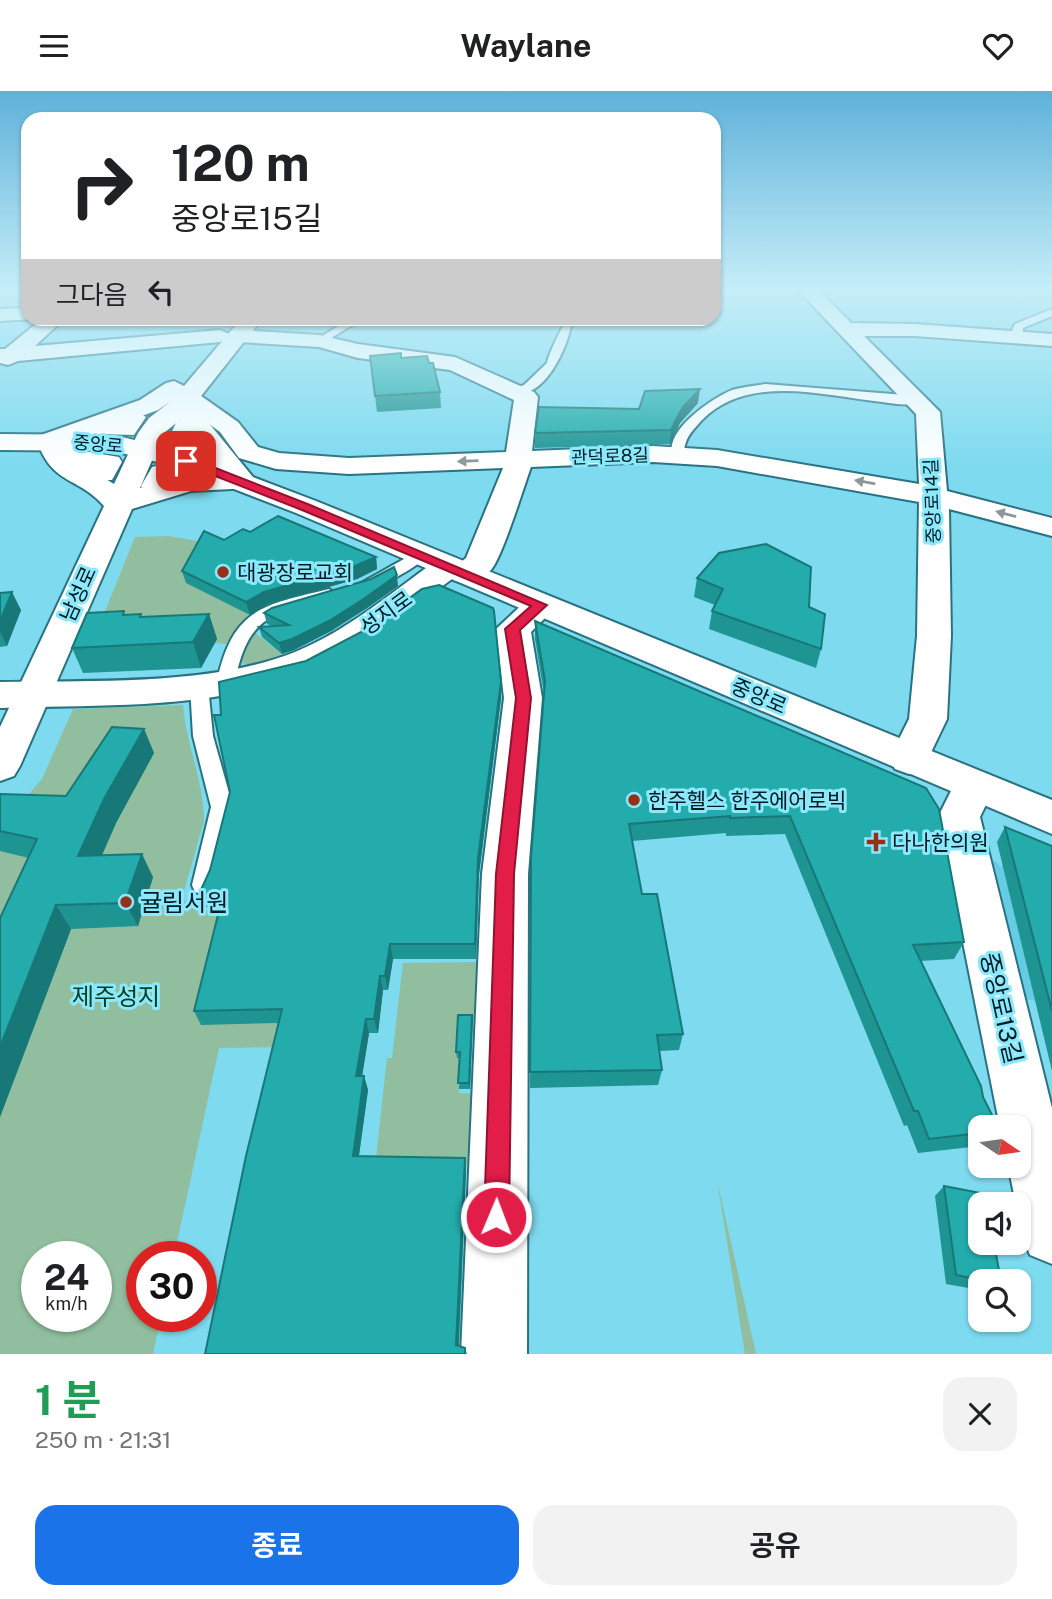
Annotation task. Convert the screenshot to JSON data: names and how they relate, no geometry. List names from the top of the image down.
{
  "streets": {
    "street": [
      "중앙로",
      "관덕로8길",
      "중앙로14길",
      "남성로",
      "성지로",
      "중앙로13길"
    ]
  },
  "crossings": [
    ["중앙로", "중앙로14길"],
    ["중앙로", "남성로"],
    ["중앙로", "성지로"],
    ["중앙로", "중앙로13길"],
    ["관덕로8길", "중앙로14길"],
    ["관덕로8길", "남성로"],
    ["남성로", "성지로"]
  ],
  "parks": ["제주성지"],
  "places": {
    "other": ["대광장로교회", "한주헬스 한주에어로빅", "귤림서원"],
    "health": ["다나한의원"]
  },
  "north": "right",
  "page": {
    "header": "Waylane",
    "turn": ["120 m", "중앙로15길"],
    "then": "그다음",
    "speed": "24 km/h",
    "limit": "30",
    "heading": ["1 분", "250 m · 21:31"],
    "buttons": ["종료", "공유"]
  }
}
